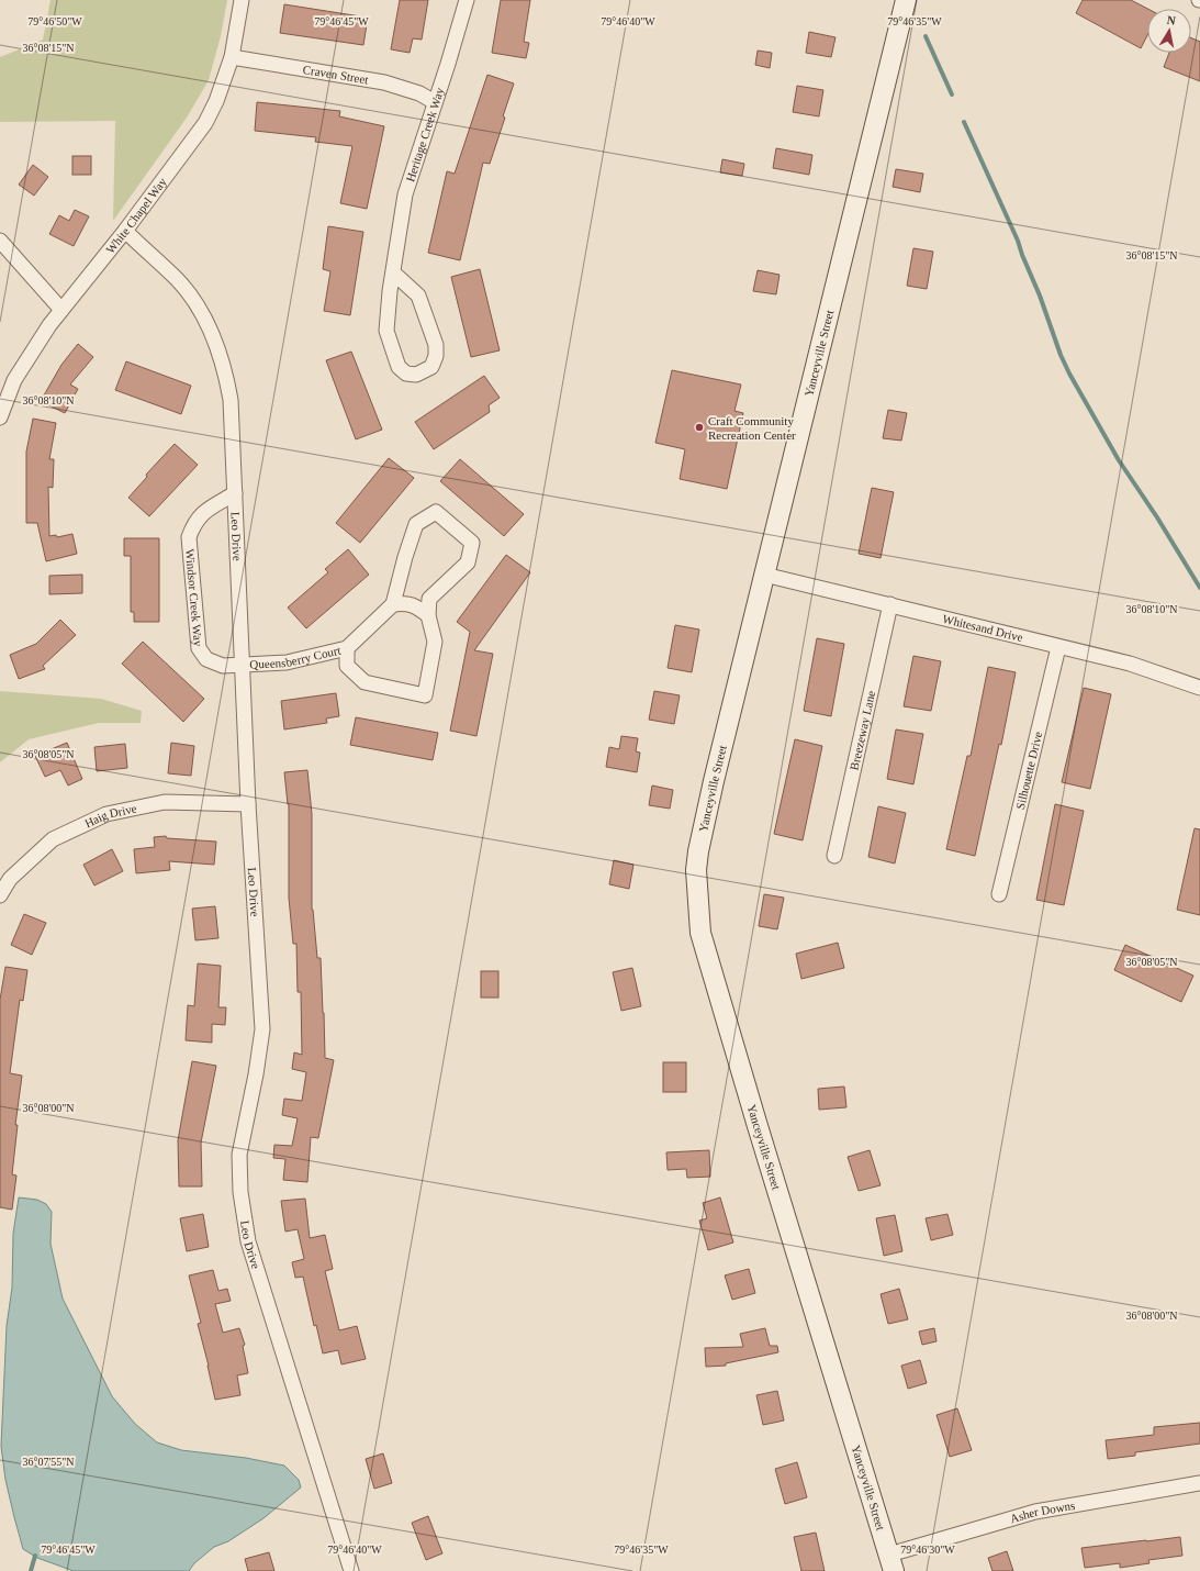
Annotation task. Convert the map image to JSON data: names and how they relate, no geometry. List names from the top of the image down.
{
  "streets": {
    "main road": ["Yanceyville Street"],
    "street": [
      "Craven Street",
      "Heritage Creek Way",
      "White Chapel Way",
      "Leo Drive",
      "Windsor Creek Way",
      "Whitesand Drive",
      "Queensberry Court",
      "Breezeway Lane",
      "Silhouette Drive",
      "Haig Drive",
      "Asher Downs"
    ]
  },
  "crossings": [
    ["Craven Street", "Heritage Creek Way"],
    ["Craven Street", "White Chapel Way"],
    ["White Chapel Way", "Leo Drive"],
    ["Yanceyville Street", "Whitesand Drive"],
    ["Yanceyville Street", "Asher Downs"],
    ["Leo Drive", "Windsor Creek Way"],
    ["Leo Drive", "Queensberry Court"],
    ["Leo Drive", "Haig Drive"],
    ["Windsor Creek Way", "Queensberry Court"],
    ["Whitesand Drive", "Breezeway Lane"],
    ["Whitesand Drive", "Silhouette Drive"]
  ],
  "places": ["Craft Community Recreation Center"],
  "north": "top",
  "coordinates": [
    "79°46'50\"W",
    "79°46'45\"W",
    "79°46'40\"W",
    "79°46'35\"W",
    "36°08'15\"N",
    "36°08'10\"N",
    "36°08'05\"N",
    "36°08'00\"N",
    "36°07'55\"N",
    "79°46'30\"W"
  ]
}
